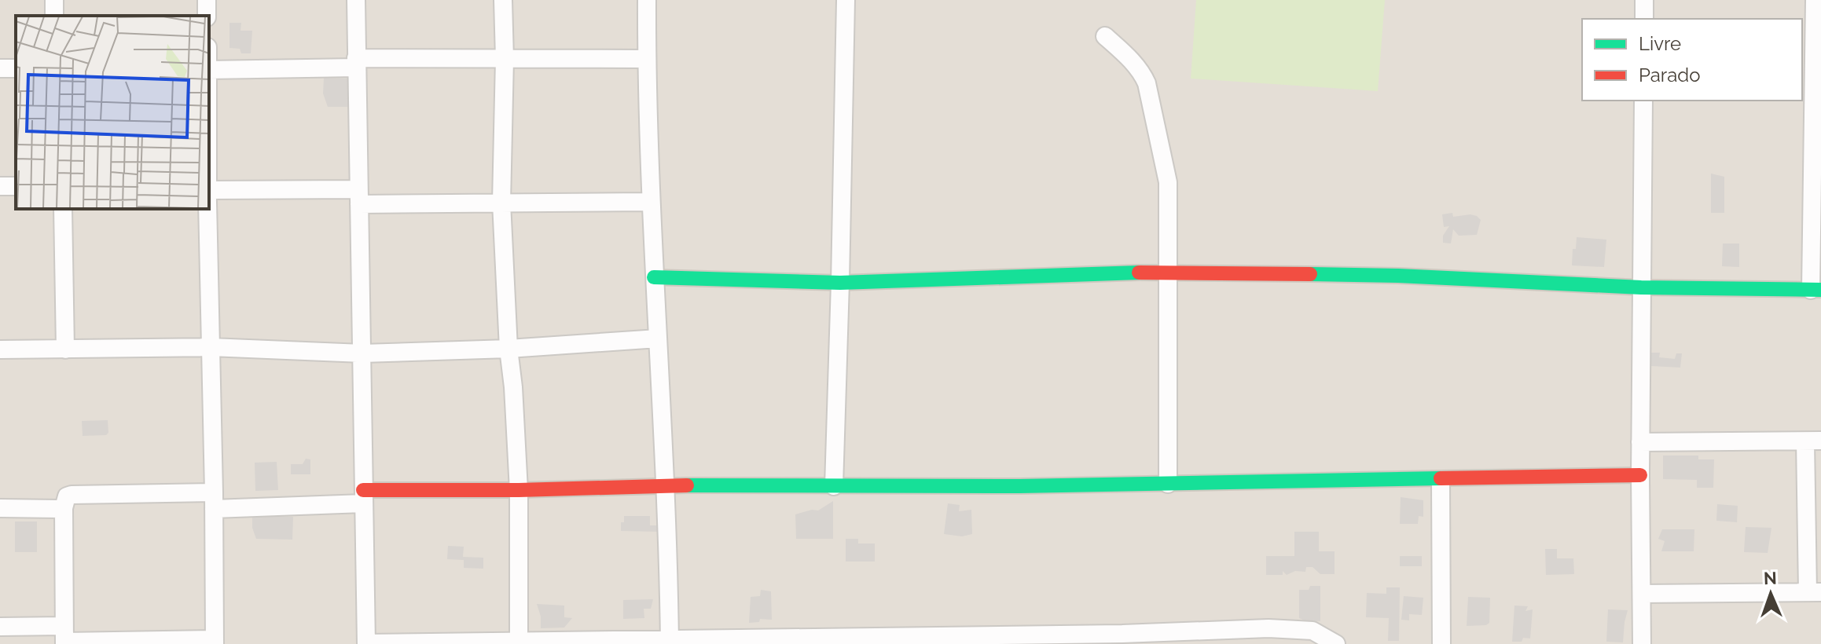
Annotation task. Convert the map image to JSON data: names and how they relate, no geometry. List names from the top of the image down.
{
  "legend": ["Livre", "Parado"],
  "north": "top"
}
